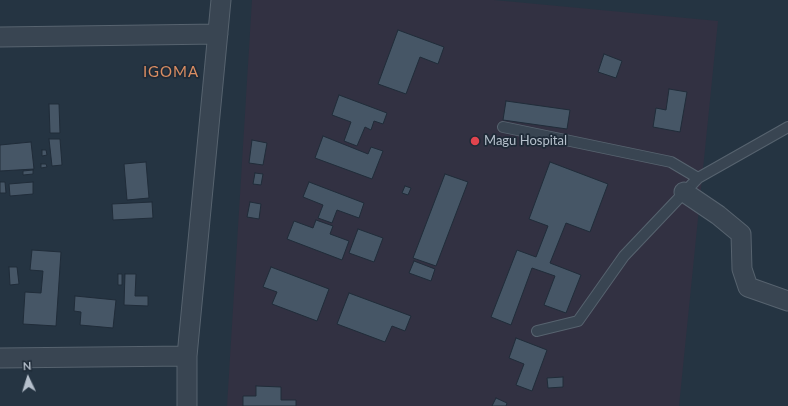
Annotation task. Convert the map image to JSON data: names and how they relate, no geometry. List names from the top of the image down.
{
  "districts": ["IGOMA"],
  "places": ["Magu Hospital"],
  "north": "top"
}
